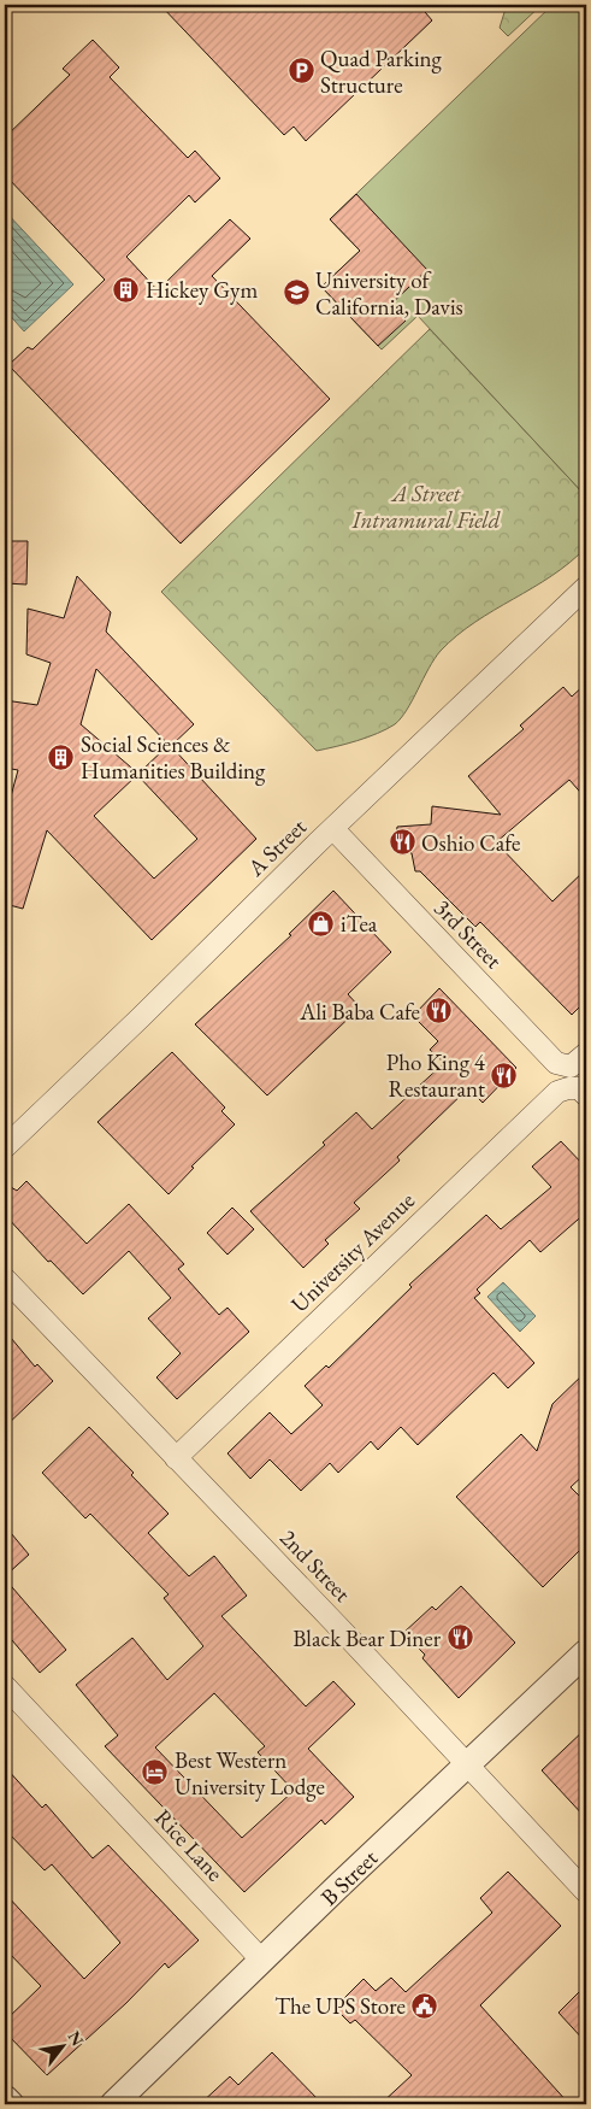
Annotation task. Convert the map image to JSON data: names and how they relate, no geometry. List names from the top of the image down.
{
  "streets": {
    "street": [
      "A Street",
      "3rd Street",
      "University Avenue",
      "2nd Street",
      "Rice Lane",
      "B Street"
    ]
  },
  "crossings": [
    ["A Street", "3rd Street"],
    ["University Avenue", "2nd Street"],
    ["2nd Street", "B Street"],
    ["Rice Lane", "B Street"]
  ],
  "parks": ["A Street Intramural Field"],
  "places": {
    "parking": ["Quad Parking Structure"],
    "building": ["Hickey Gym", "Social Sciences & Humanities Building"],
    "school or university": ["University of California, Davis"],
    "restaurant": [
      "Oshio Cafe",
      "Ali Baba Cafe",
      "Pho King 4 Restaurant",
      "Black Bear Diner"
    ],
    "shop": ["iTea"],
    "hotel": ["Best Western University Lodge"],
    "public building": ["The UPS Store"]
  },
  "north": "top right"
}
